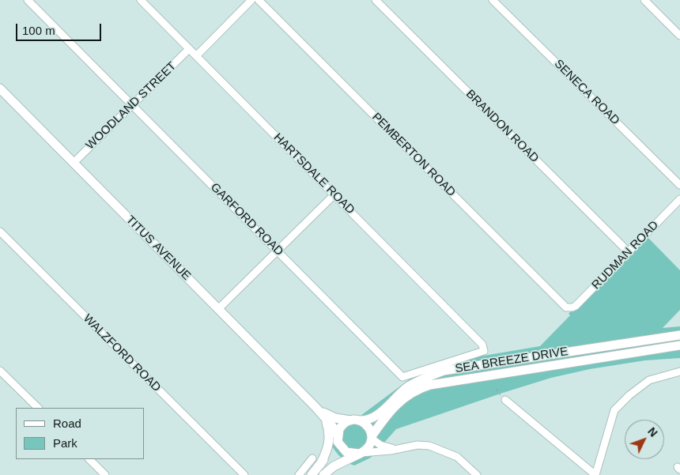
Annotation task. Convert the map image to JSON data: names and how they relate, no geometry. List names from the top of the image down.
{
  "streets": {
    "main road": ["TITUS AVENUE", "SEA BREEZE DRIVE"],
    "street": [
      "SENECA ROAD",
      "WOODLAND STREET",
      "BRANDON ROAD",
      "PEMBERTON ROAD",
      "HARTSDALE ROAD",
      "GARFORD ROAD",
      "RUDMAN ROAD",
      "WALZFORD ROAD"
    ]
  },
  "crossings": [
    ["WOODLAND STREET", "HARTSDALE ROAD"],
    ["WOODLAND STREET", "GARFORD ROAD"],
    ["WOODLAND STREET", "TITUS AVENUE"],
    ["BRANDON ROAD", "RUDMAN ROAD"],
    ["PEMBERTON ROAD", "RUDMAN ROAD"],
    ["HARTSDALE ROAD", "GARFORD ROAD"],
    ["TITUS AVENUE", "SEA BREEZE DRIVE"]
  ],
  "legend": ["Road", "Park"],
  "scale_bar": "100 m",
  "north": "top right"
}
